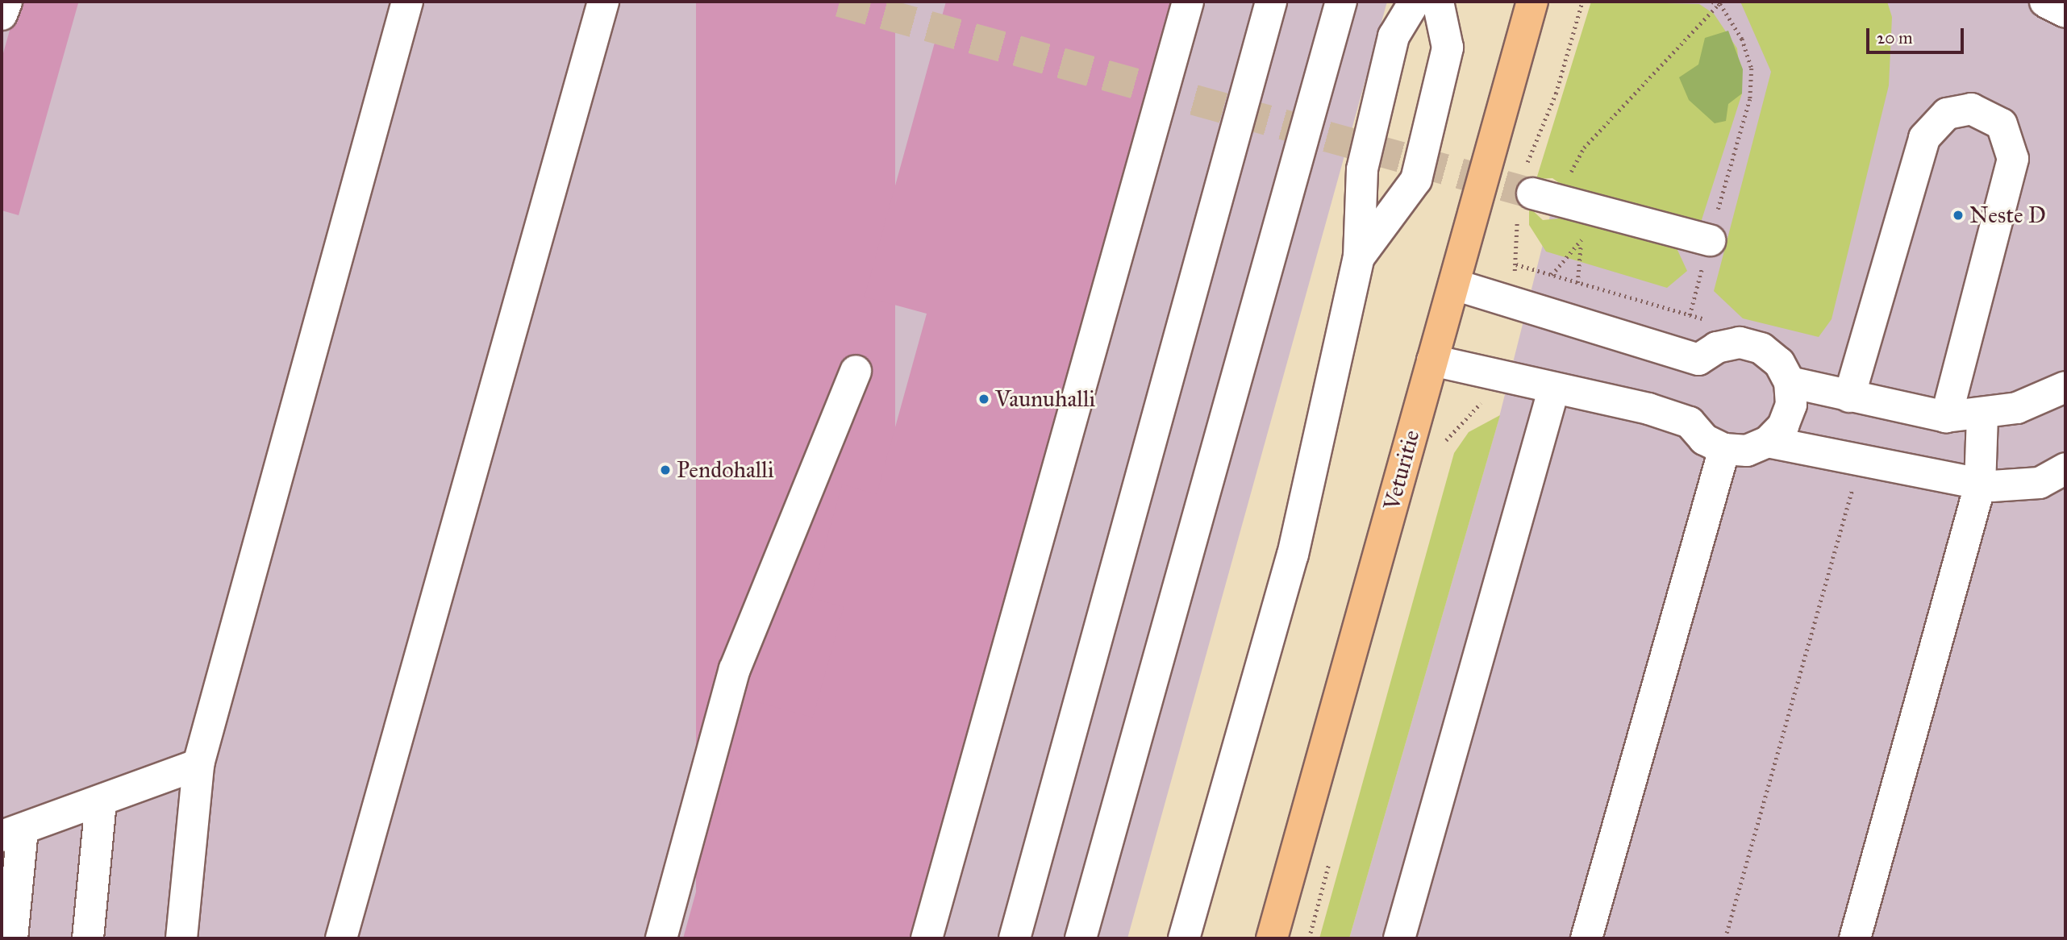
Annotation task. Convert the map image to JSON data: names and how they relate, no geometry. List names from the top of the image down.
{
  "streets": {
    "main road": ["Veturitie"]
  },
  "places": ["Neste D", "Vaunuhalli", "Pendohalli"],
  "scale_bar": "20 m"
}
